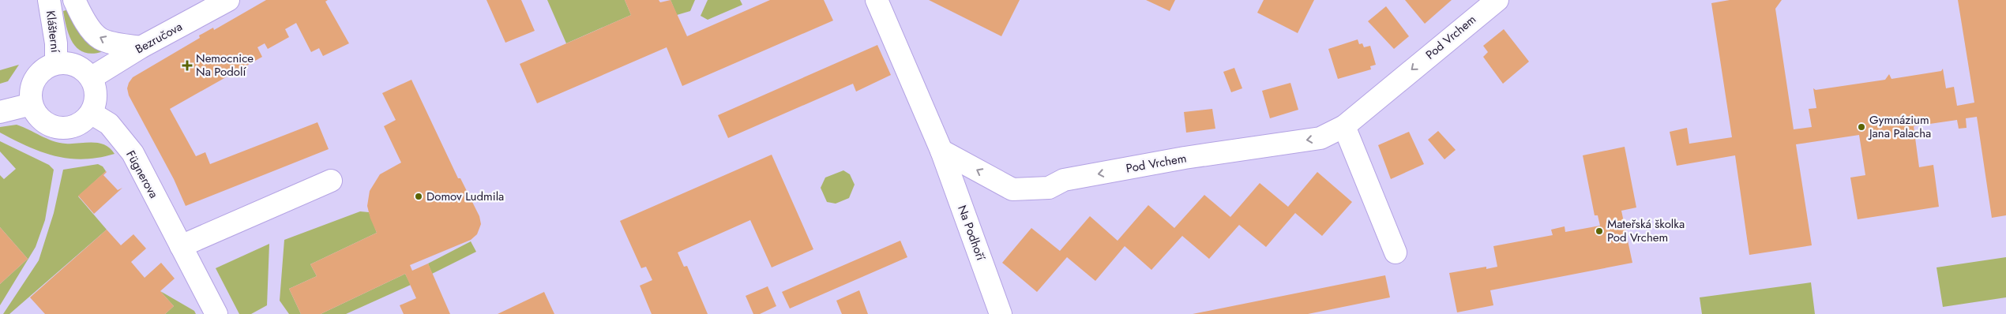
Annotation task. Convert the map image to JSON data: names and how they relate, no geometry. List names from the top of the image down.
{
  "streets": {
    "street": [
      "Klášterní",
      "Pod Vrchem",
      "Bezručova",
      "Fügnerova",
      "Na Podhoří"
    ]
  },
  "crossings": [
    ["Klášterní", "Bezručova"],
    ["Klášterní", "Fügnerova"],
    ["Pod Vrchem", "Na Podhoří"],
    ["Bezručova", "Fügnerova"]
  ],
  "one_way": ["Pod Vrchem"],
  "places": {
    "health": ["Nemocnice Na Podolí"],
    "other": ["Gymnázium Jana Palacha", "Domov Ludmila", "Mateřská školka Pod Vrchem"]
  }
}
